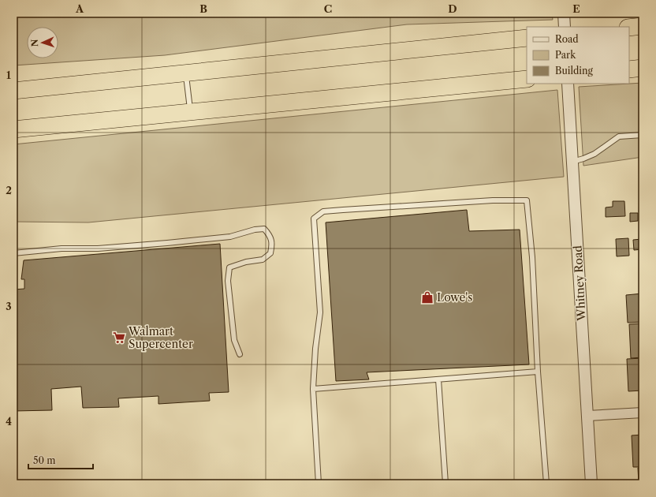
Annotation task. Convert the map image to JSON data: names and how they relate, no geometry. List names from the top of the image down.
{
  "streets": {
    "street": ["Whitney Road"]
  },
  "places": {
    "shop": ["Lowe's"],
    "supermarket": ["Walmart Supercenter"]
  },
  "legend": ["Road", "Park", "Building"],
  "scale_bar": "50 m",
  "north": "left",
  "grid": {
    "columns": [
      "A",
      "B",
      "C",
      "D",
      "E"
    ],
    "rows": [
      "1",
      "2",
      "3",
      "4"
    ]
  }
}
